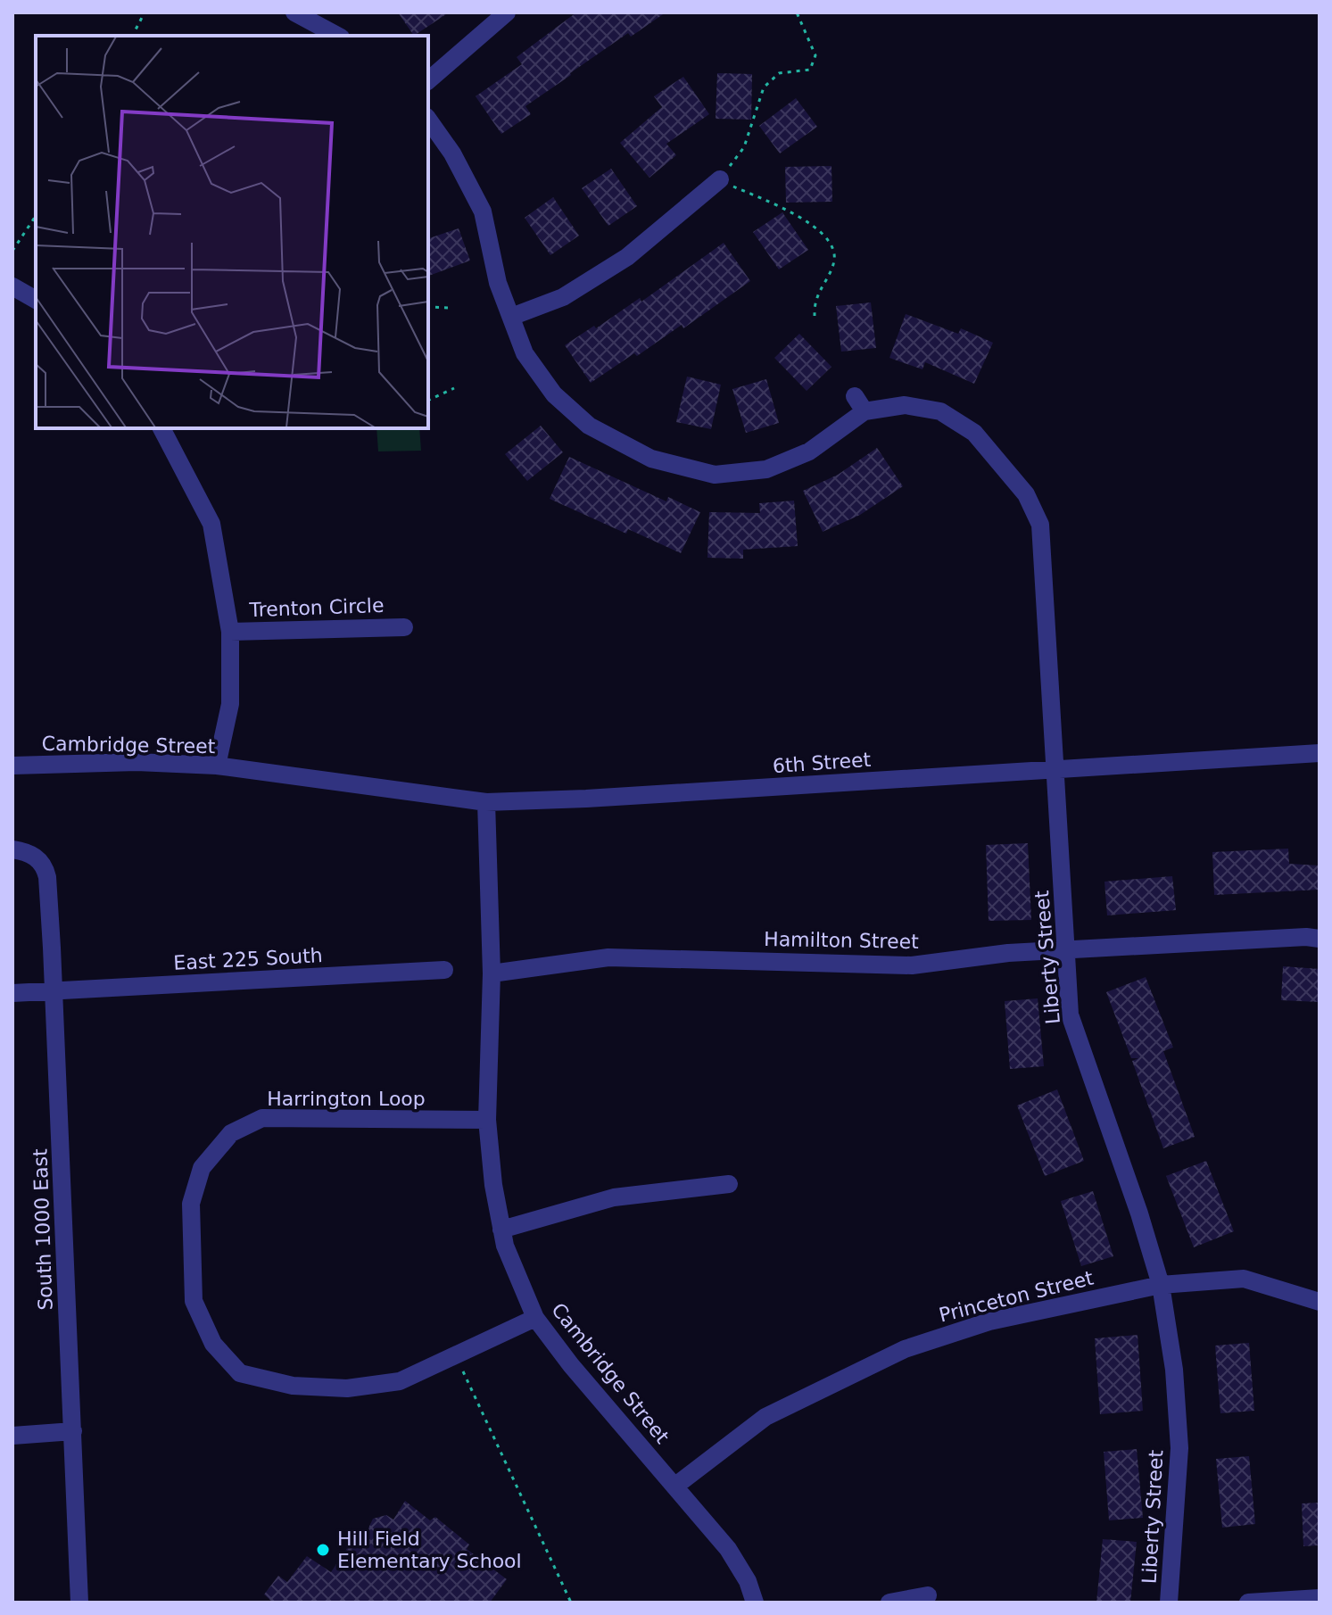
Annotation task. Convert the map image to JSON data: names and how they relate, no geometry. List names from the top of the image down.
{
  "streets": {
    "street": [
      "Trenton Circle",
      "Cambridge Street",
      "6th Street",
      "Hamilton Street",
      "Liberty Street",
      "East 225 South",
      "Harrington Loop",
      "South 1000 East",
      "Princeton Street"
    ]
  },
  "crossings": [
    ["Cambridge Street", "6th Street"],
    ["Cambridge Street", "Hamilton Street"],
    ["Cambridge Street", "Harrington Loop"],
    ["Cambridge Street", "Princeton Street"],
    ["6th Street", "Liberty Street"],
    ["Hamilton Street", "Liberty Street"],
    ["Liberty Street", "Princeton Street"],
    ["East 225 South", "South 1000 East"]
  ],
  "places": ["Hill Field Elementary School"]
}
